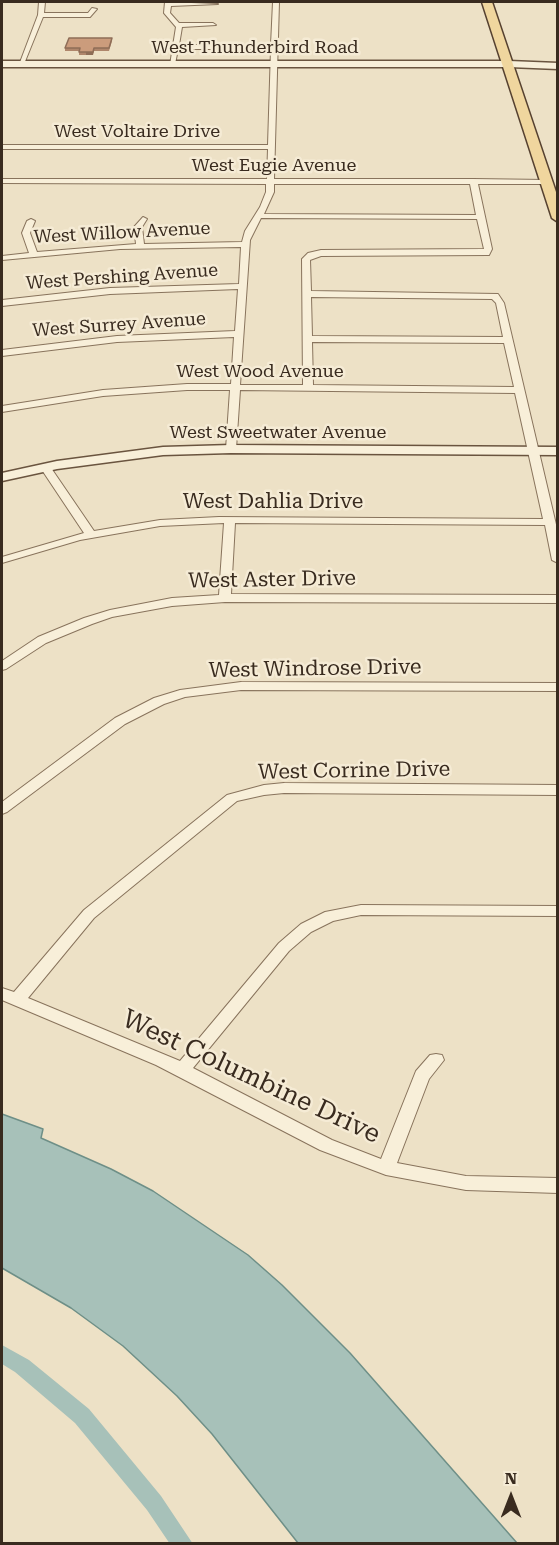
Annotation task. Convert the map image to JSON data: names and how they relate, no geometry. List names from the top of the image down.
{
  "streets": {
    "main road": ["West Thunderbird Road", "West Sweetwater Avenue"],
    "street": [
      "West Voltaire Drive",
      "West Eugie Avenue",
      "West Willow Avenue",
      "West Pershing Avenue",
      "West Surrey Avenue",
      "West Wood Avenue",
      "West Dahlia Drive",
      "West Aster Drive",
      "West Windrose Drive",
      "West Corrine Drive",
      "West Columbine Drive"
    ]
  },
  "crossings": [
    ["West Corrine Drive", "West Columbine Drive"]
  ],
  "north": "top"
}
